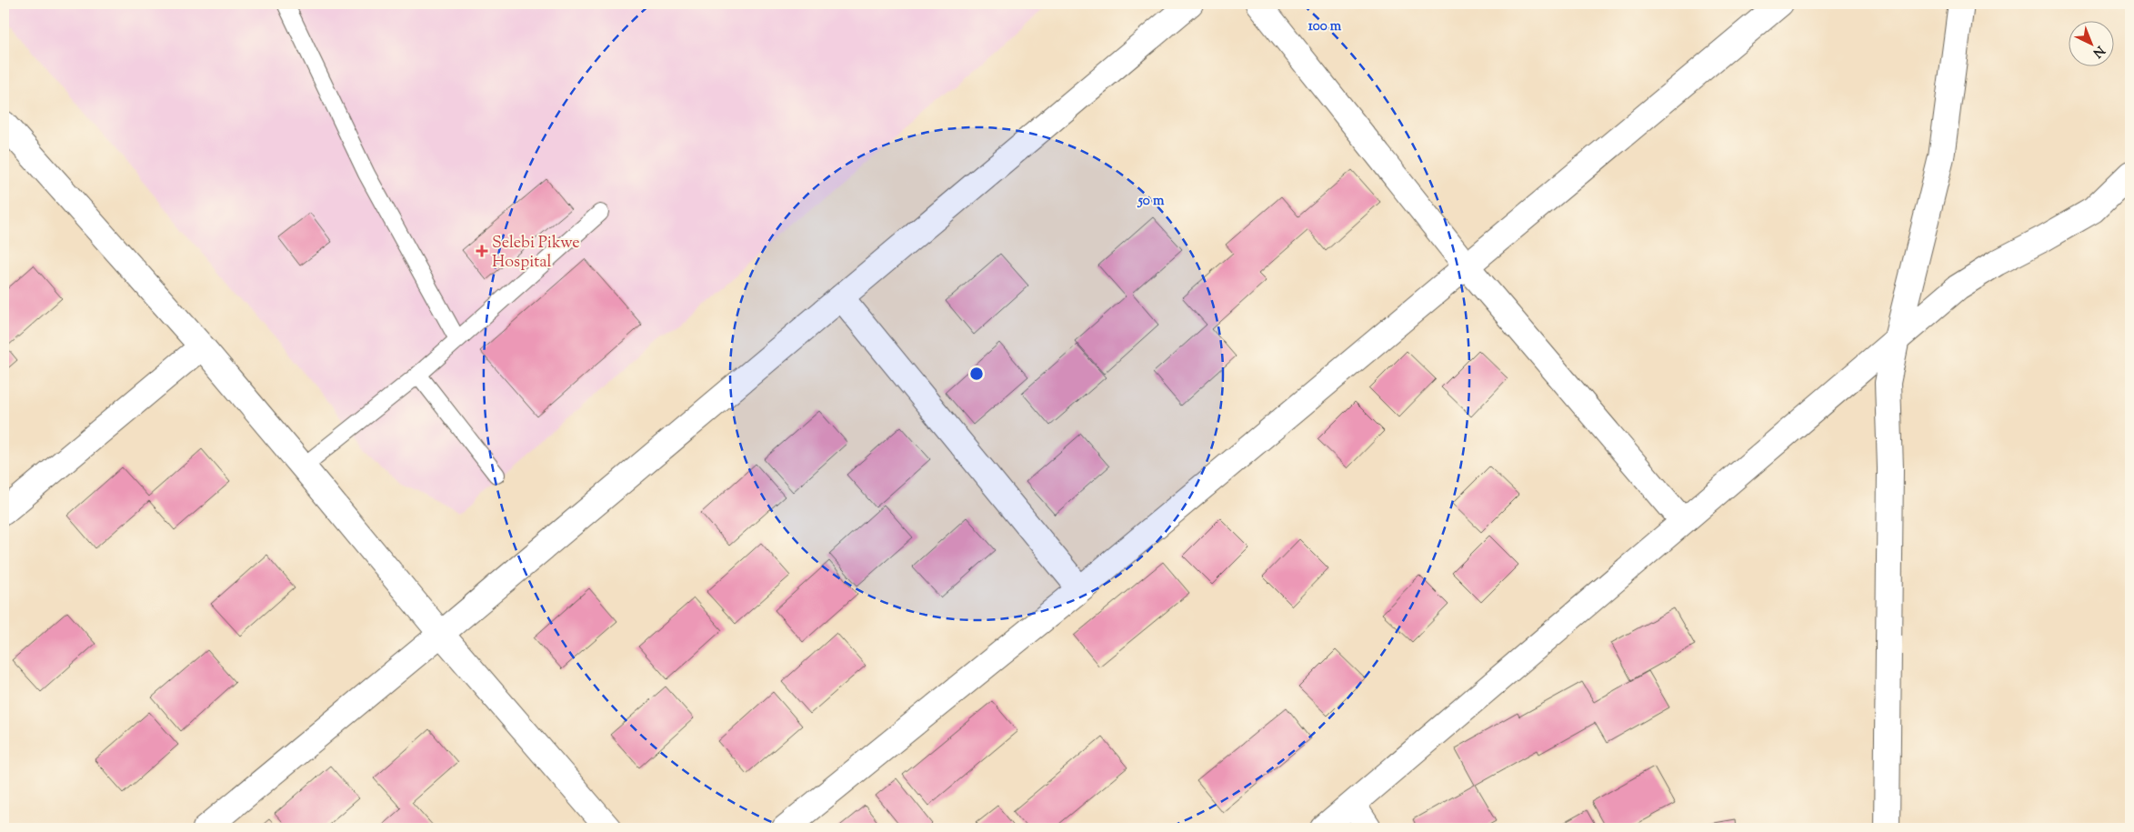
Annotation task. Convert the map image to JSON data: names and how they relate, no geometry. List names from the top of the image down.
{
  "places": {
    "health": ["Selebi Pikwe Hospital"]
  },
  "north": "bottom right",
  "rings": ["100 m", "50 m"]
}
